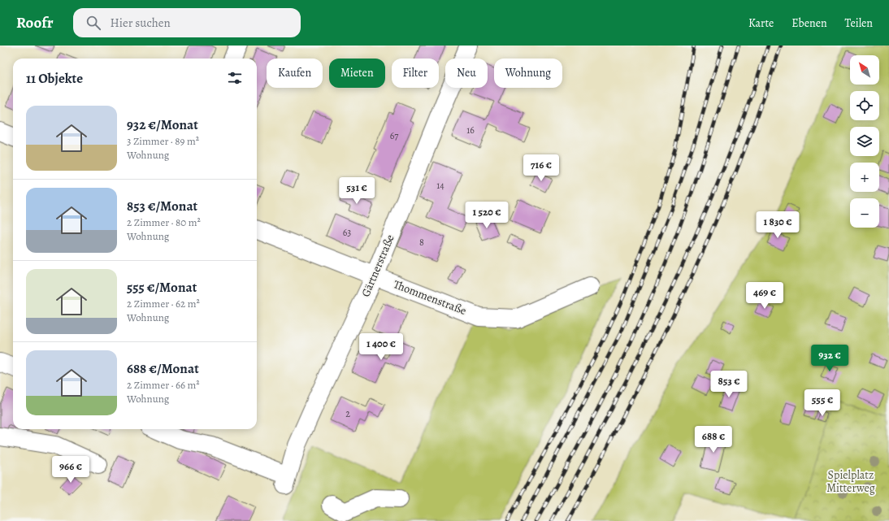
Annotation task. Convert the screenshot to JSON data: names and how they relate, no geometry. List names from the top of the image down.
{
  "streets": {
    "street": ["Gärtnerstraße", "Thommenstraße"]
  },
  "crossings": [
    ["Gärtnerstraße", "Thommenstraße"]
  ],
  "parks": ["Spielplatz Mitterweg"],
  "house_numbers": [
    "16",
    "67",
    "14",
    "63",
    "8",
    "2"
  ],
  "north": "top left",
  "page": {
    "header": "Roofr",
    "search": "Hier suchen",
    "nav": ["Karte", "Ebenen", "Teilen"],
    "map_buttons": ["+", "−"],
    "chip": [
      "Kaufen",
      "Mieten",
      "Filter",
      "Neu",
      "Wohnung"
    ],
    "heading": "11 Objekte",
    "list": [
      {
        "name": "932 €/Monat",
        "note": "3 Zimmer · 89 m² · Wohnung"
      },
      {
        "name": "853 €/Monat",
        "note": "2 Zimmer · 80 m² · Wohnung"
      },
      {
        "name": "555 €/Monat",
        "note": "2 Zimmer · 62 m² · Wohnung"
      },
      {
        "name": "688 €/Monat",
        "note": "2 Zimmer · 66 m² · Wohnung"
      }
    ],
    "price": [
      "716 €",
      "531 €",
      "1 520 €",
      "1 830 €",
      "469 €",
      "1 400 €",
      "932 €",
      "853 €",
      "555 €",
      "688 €",
      "966 €"
    ]
  }
}
